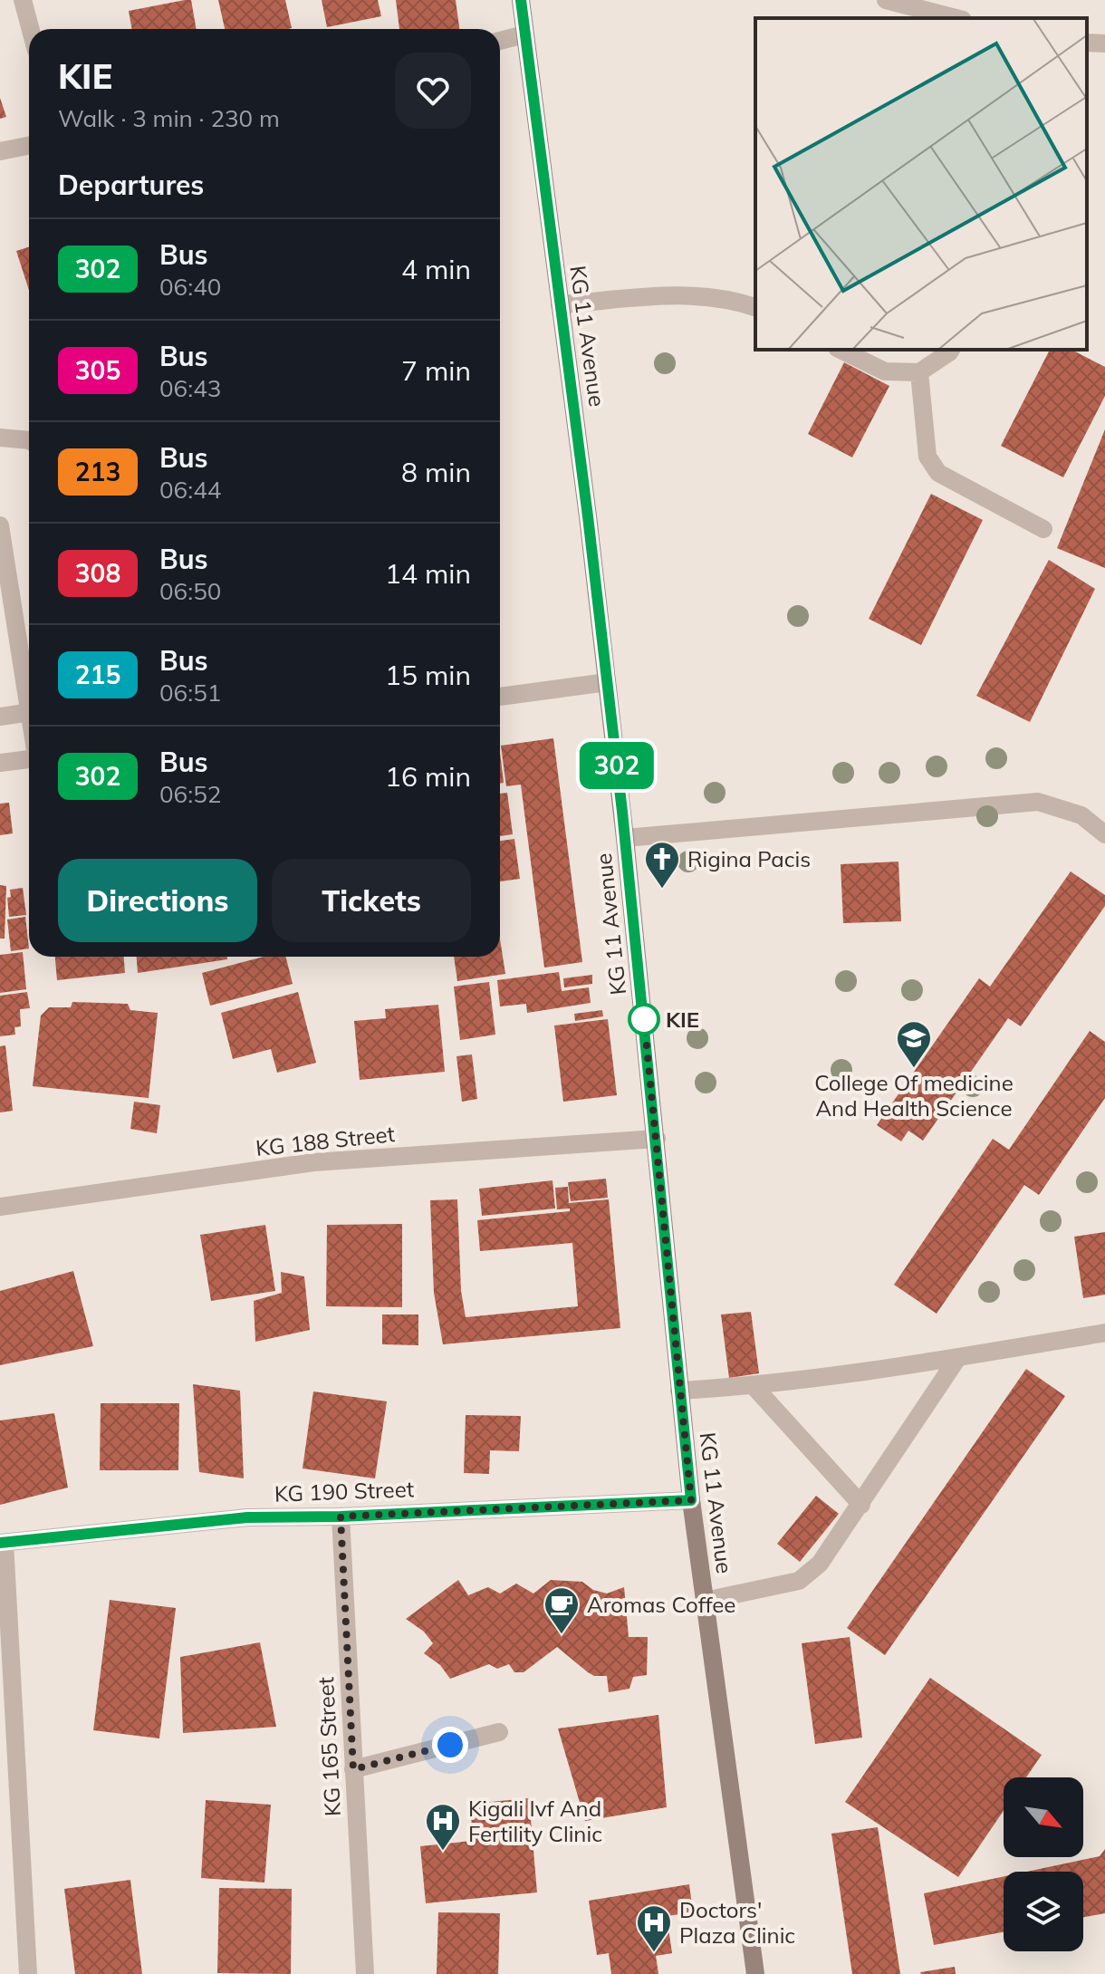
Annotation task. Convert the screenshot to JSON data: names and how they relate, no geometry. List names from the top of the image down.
{
  "streets": {
    "main road": ["KG 11 Avenue"],
    "street": ["KG 188 Street", "KG 190 Street", "KG 165 Street"]
  },
  "crossings": [
    ["KG 11 Avenue", "KG 188 Street"],
    ["KG 11 Avenue", "KG 190 Street"],
    ["KG 190 Street", "KG 165 Street"]
  ],
  "places": {
    "church": ["Rigina Pacis"],
    "other": ["KIE"],
    "school or university": ["College Of medicine And Health Science"],
    "cafe": ["Aromas Coffee"],
    "hospital": ["Kigali Ivf And Fertility Clinic", "Doctors' Plaza Clinic"]
  },
  "lines": ["bus line 302"],
  "north": "bottom right",
  "page": {
    "on_map": "302",
    "heading": [
      ["KIE", "Walk · 3 min · 230 m"],
      "Departures"
    ],
    "list": [
      {
        "mark": "302",
        "name": "Bus",
        "note": "06:40",
        "value": "4 min"
      },
      {
        "mark": "305",
        "name": "Bus",
        "note": "06:43",
        "value": "7 min"
      },
      {
        "mark": "213",
        "name": "Bus",
        "note": "06:44",
        "value": "8 min"
      },
      {
        "mark": "308",
        "name": "Bus",
        "note": "06:50",
        "value": "14 min"
      },
      {
        "mark": "215",
        "name": "Bus",
        "note": "06:51",
        "value": "15 min"
      },
      {
        "mark": "302",
        "name": "Bus",
        "note": "06:52",
        "value": "16 min"
      }
    ],
    "buttons": ["Directions", "Tickets"]
  }
}
